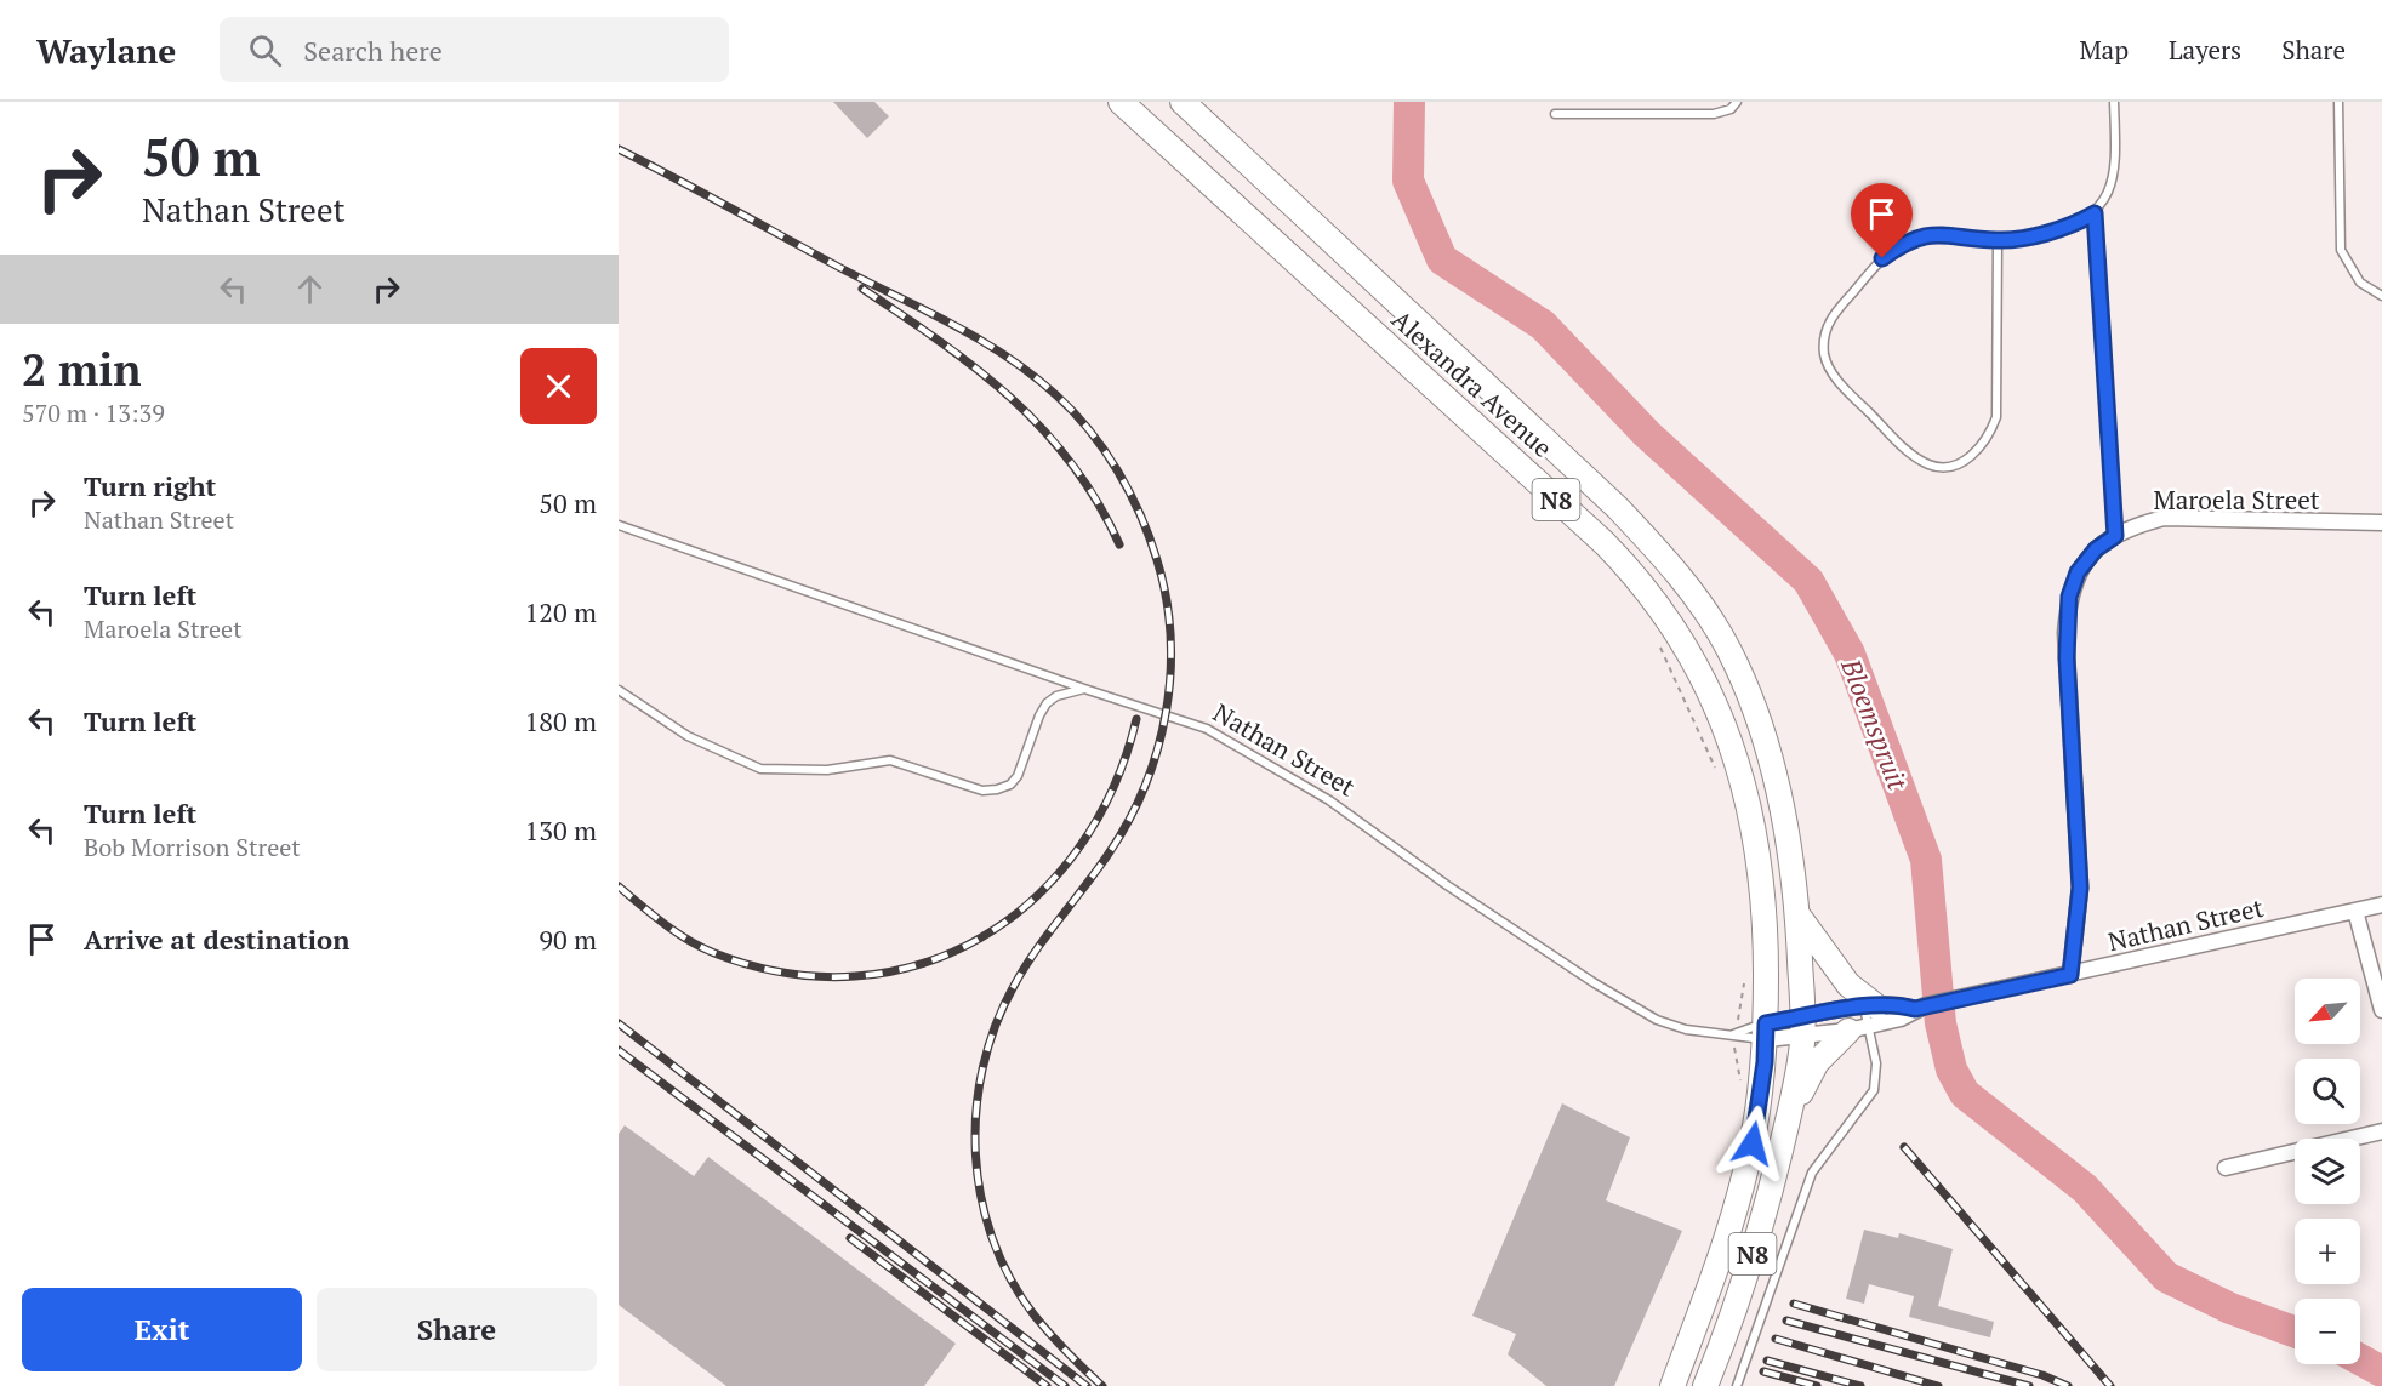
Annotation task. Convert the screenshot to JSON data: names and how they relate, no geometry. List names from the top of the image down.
{
  "streets": {
    "highway": ["Alexandra Avenue", "N8"],
    "street": ["Maroela Street", "Nathan Street"]
  },
  "crossings": [
    ["Alexandra Avenue", "Nathan Street"],
    ["Maroela Street", "Nathan Street"]
  ],
  "water": ["Bloemspruit"],
  "north": "bottom left",
  "page": {
    "header": "Waylane",
    "search": "Search here",
    "nav": ["Map", "Layers", "Share"],
    "turn": ["50 m", "Nathan Street"],
    "heading": ["2 min", "570 m · 13:39"],
    "list": [
      {
        "name": "Turn right",
        "note": "Nathan Street",
        "value": "50 m"
      },
      {
        "name": "Turn left",
        "note": "Maroela Street",
        "value": "120 m"
      },
      {
        "name": "Turn left",
        "value": "180 m"
      },
      {
        "name": "Turn left",
        "note": "Bob Morrison Street",
        "value": "130 m"
      },
      {
        "name": "Arrive at destination",
        "value": "90 m"
      }
    ],
    "map_buttons": ["+", "−"],
    "buttons": ["Exit", "Share"]
  }
}
